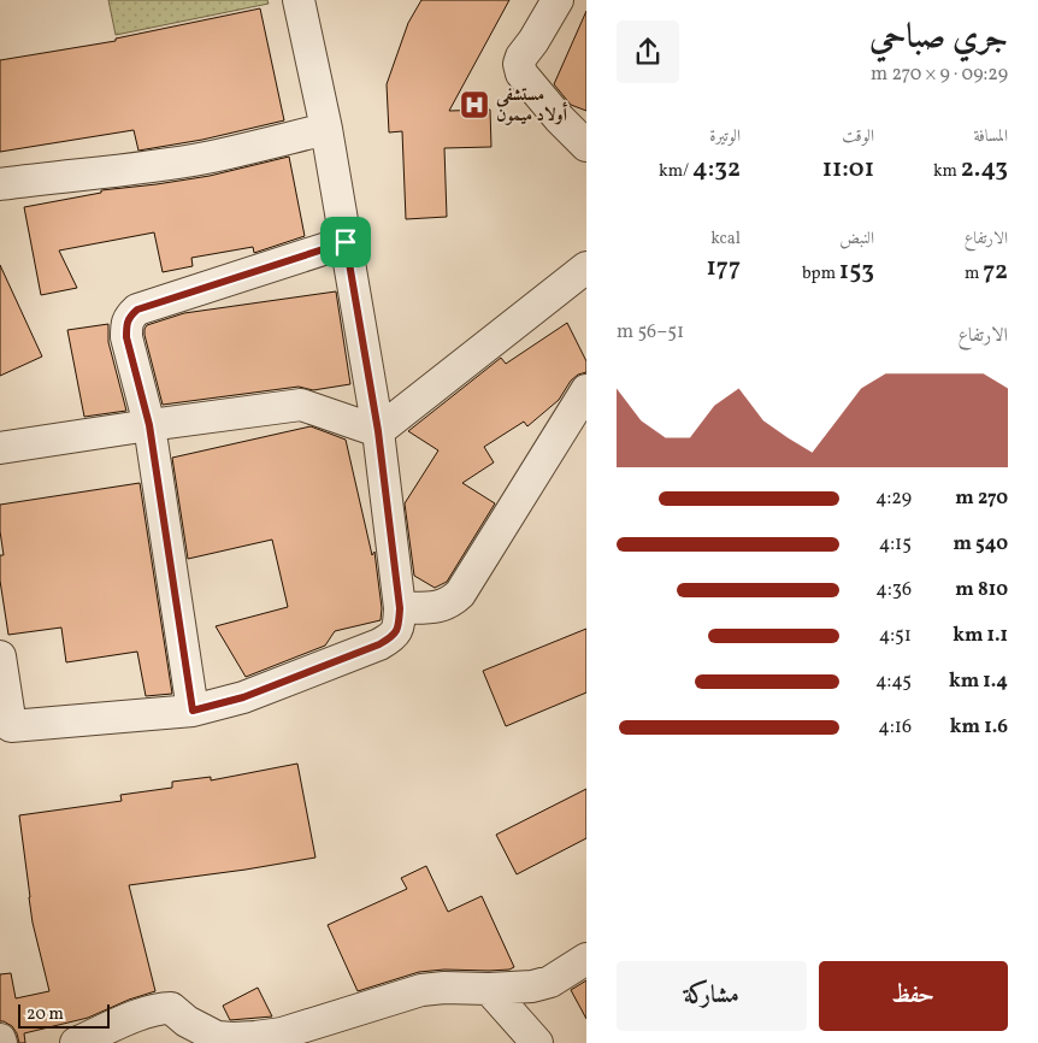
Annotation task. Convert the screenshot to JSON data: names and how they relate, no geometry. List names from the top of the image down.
{
  "places": {
    "hospital": ["مستشفى أولاد ميمون"]
  },
  "scale_bar": "20 m",
  "page": {
    "heading": ["جري صباحي", "09:29 · 9 × 270 m"],
    "stats": [
      ["المسافة", "2.43 km"],
      ["الوقت", "11:01"],
      ["الوتيرة", "4:32 /km"],
      ["الارتفاع", "72 m"],
      ["النبض", "153 bpm"],
      ["kcal", "177"]
    ],
    "chart": ["الارتفاع", "51–56 m"],
    "list": [
      {
        "name": "270 m",
        "note": "4:29"
      },
      {
        "name": "540 m",
        "note": "4:15"
      },
      {
        "name": "810 m",
        "note": "4:36"
      },
      {
        "name": "1.1 km",
        "note": "4:51"
      },
      {
        "name": "1.4 km",
        "note": "4:45"
      },
      {
        "name": "1.6 km",
        "note": "4:16"
      }
    ],
    "buttons": ["حفظ", "مشاركة"],
    "scale": "20 m"
  }
}
